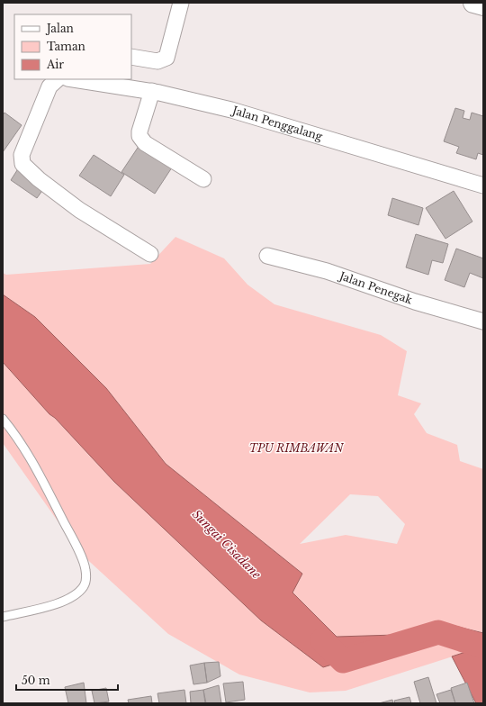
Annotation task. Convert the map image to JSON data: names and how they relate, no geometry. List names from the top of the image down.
{
  "streets": {
    "street": ["Jalan Penggalang", "Jalan Penegak"]
  },
  "water": ["Sungai Cisadane"],
  "parks": ["TPU RIMBAWAN"],
  "legend": ["Jalan", "Taman", "Air"],
  "scale_bar": "50 m"
}
